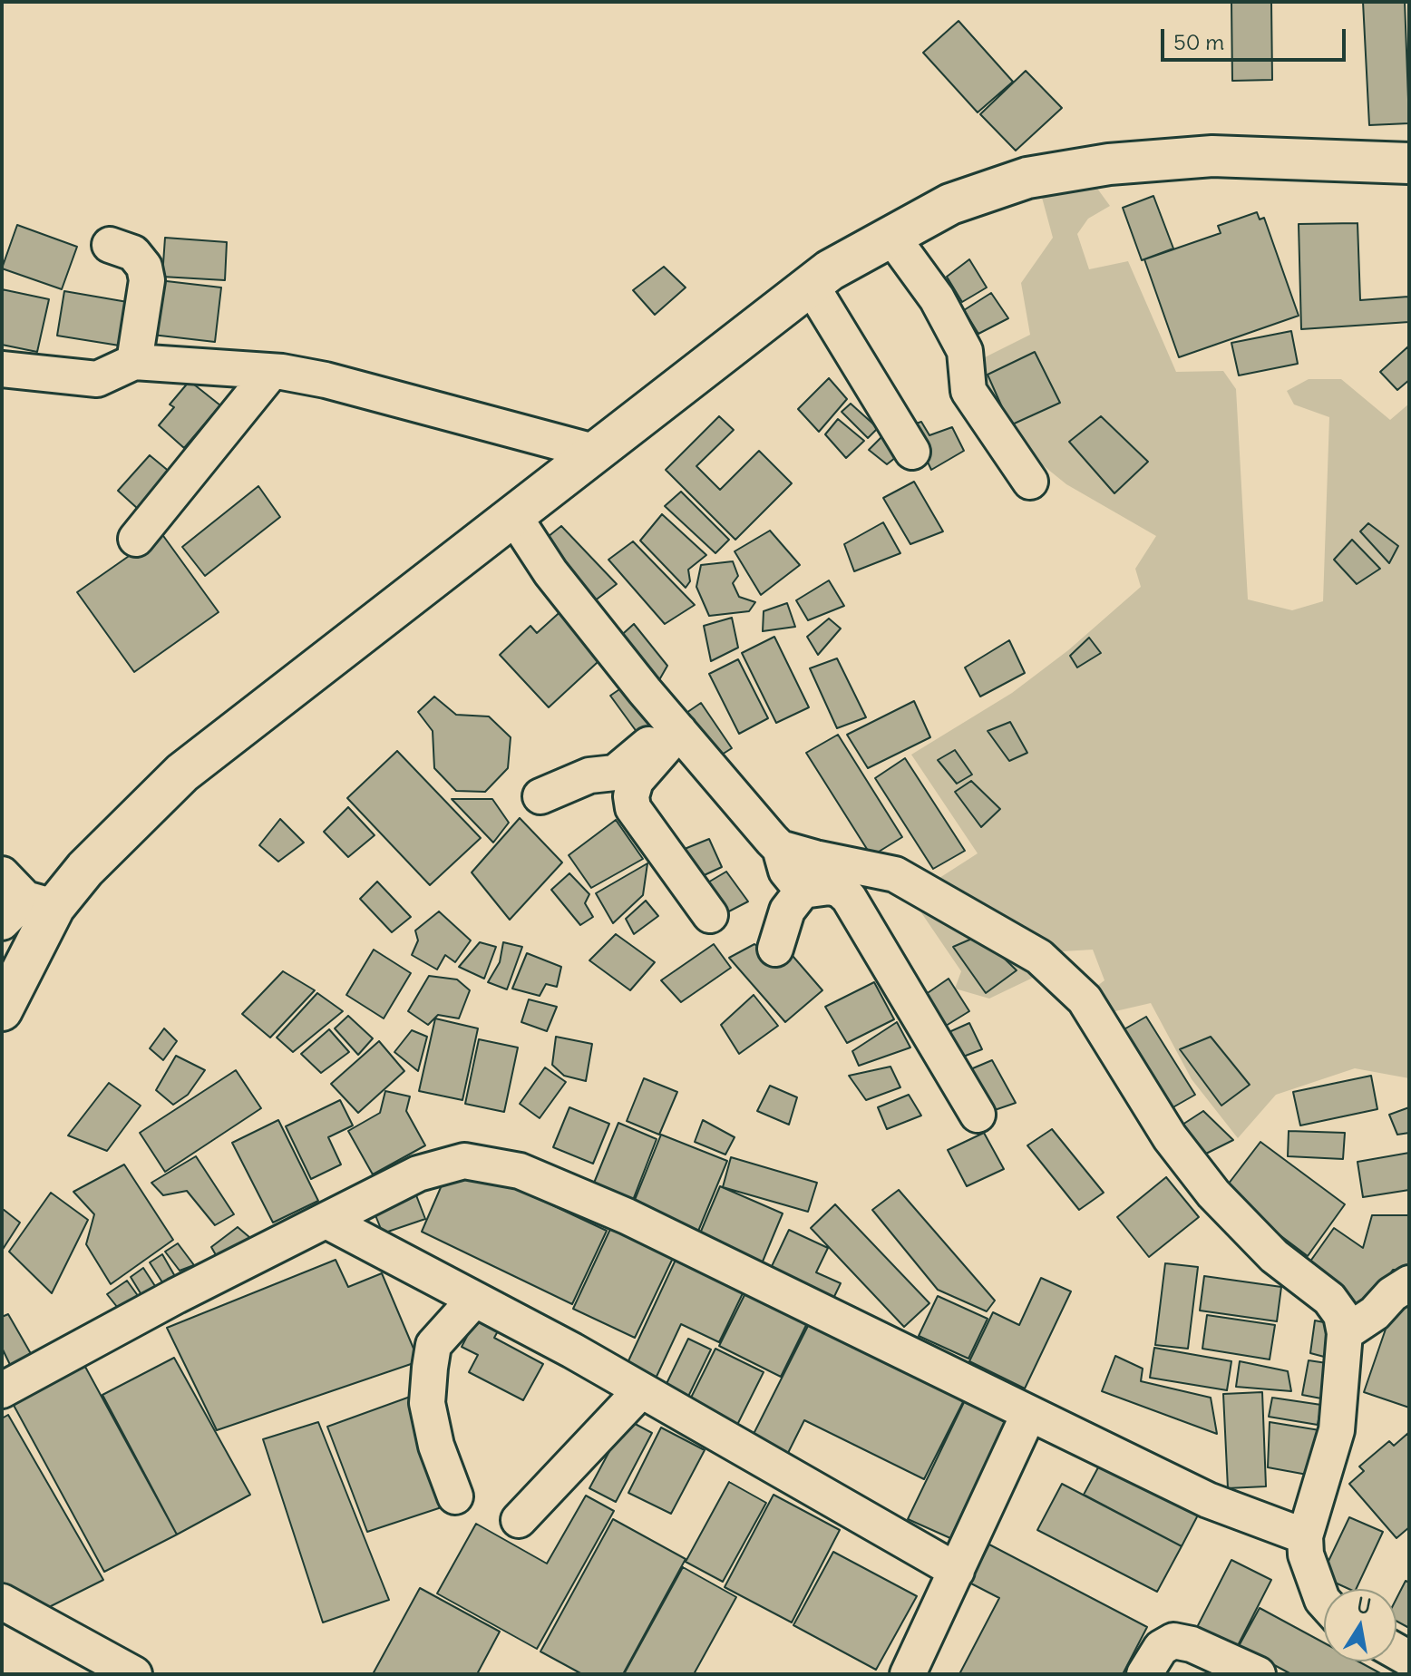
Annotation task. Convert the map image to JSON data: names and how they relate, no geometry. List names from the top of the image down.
{
  "scale_bar": "50 m",
  "north": "top"
}
